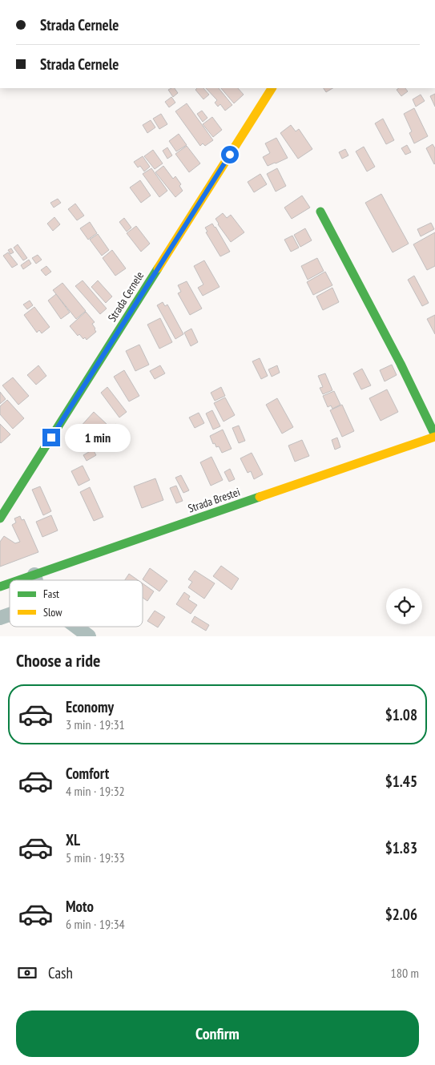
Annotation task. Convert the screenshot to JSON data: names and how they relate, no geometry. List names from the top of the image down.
{
  "streets": {
    "street": ["Strada Cernele", "Strada Brestei"]
  },
  "legend": ["Fast", "Slow"],
  "page": {
    "banner": ["Strada Cernele", "Strada Cernele"],
    "bubble": "1 min",
    "heading": "Choose a ride",
    "list": [
      {
        "name": "Economy",
        "note": "3 min · 19:31",
        "value": "$1.08"
      },
      {
        "name": "Comfort",
        "note": "4 min · 19:32",
        "value": "$1.45"
      },
      {
        "name": "XL",
        "note": "5 min · 19:33",
        "value": "$1.83"
      },
      {
        "name": "Moto",
        "note": "6 min · 19:34",
        "value": "$2.06"
      }
    ],
    "pay": ["Cash", "180 m"],
    "buttons": "Confirm"
  }
}
